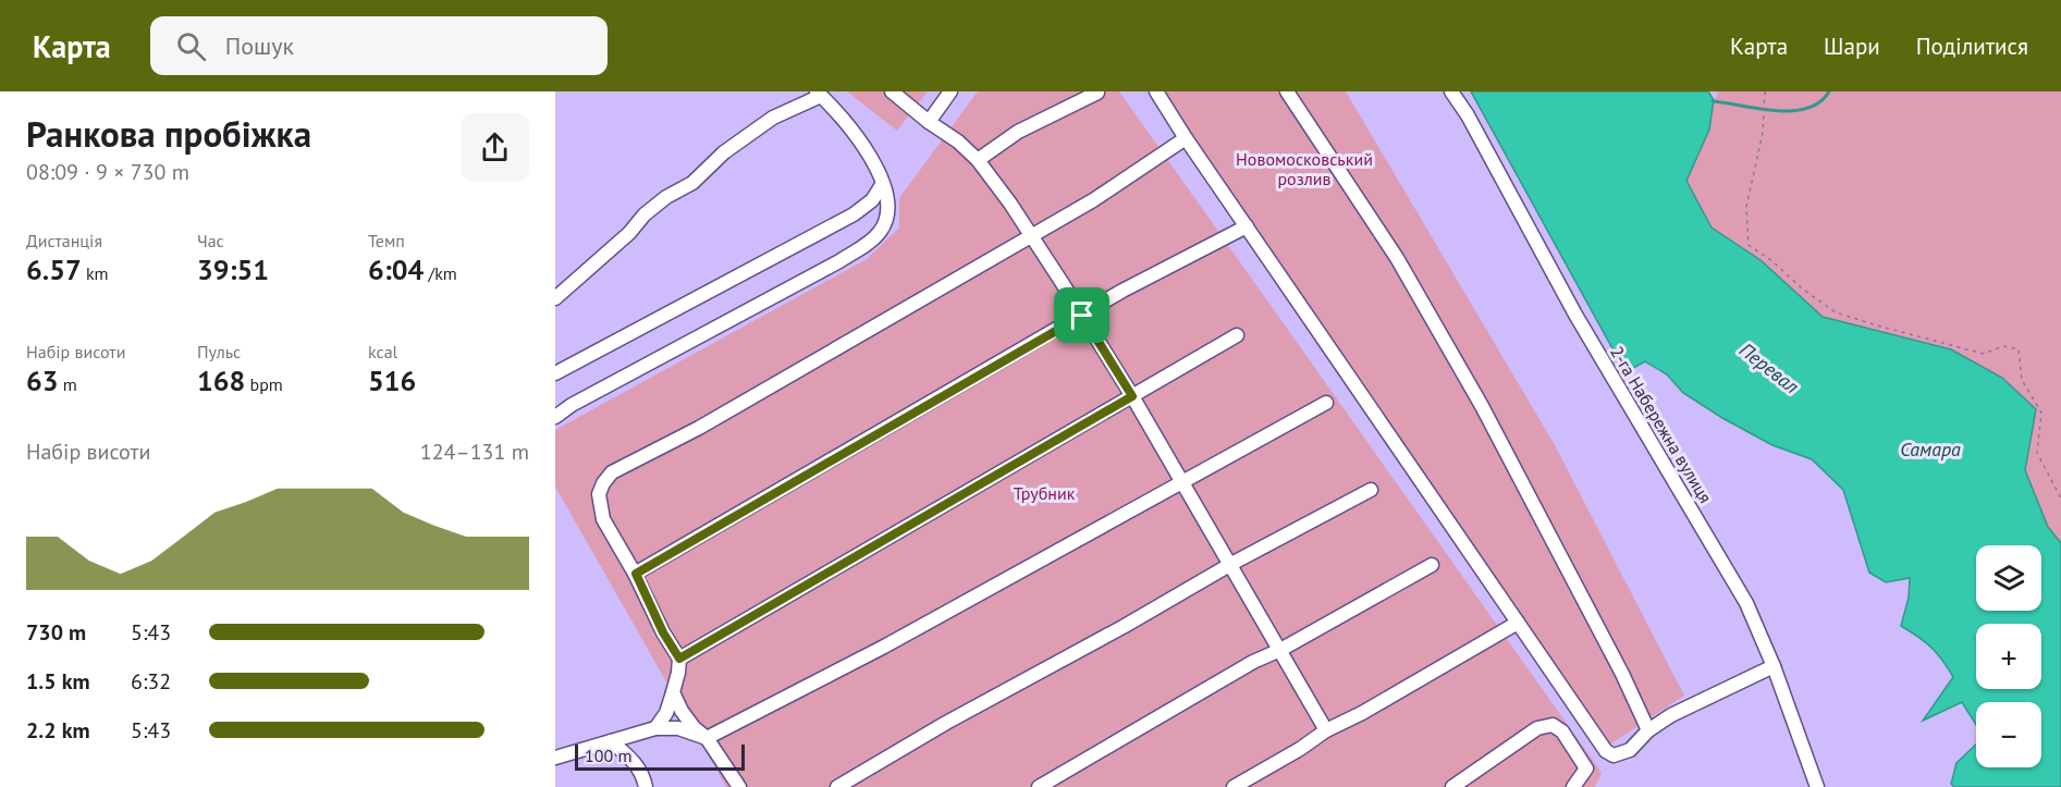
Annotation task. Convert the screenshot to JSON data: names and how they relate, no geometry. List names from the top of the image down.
{
  "streets": {
    "street": ["2-га Набережна вулиця"]
  },
  "water": ["Перевал", "Самара"],
  "parks": ["Новомосковський розлив", "Трубник"],
  "scale_bar": "100 m",
  "page": {
    "header": "Карта",
    "search": "Пошук",
    "nav": ["Карта", "Шари", "Поділитися"],
    "heading": ["Ранкова пробіжка", "08:09 · 9 × 730 m"],
    "stats": [
      ["Дистанція", "6.57 km"],
      ["Час", "39:51"],
      ["Темп", "6:04 /km"],
      ["Набір висоти", "63 m"],
      ["Пульс", "168 bpm"],
      ["kcal", "516"]
    ],
    "chart": ["Набір висоти", "124–131 m"],
    "map_buttons": ["+", "−"],
    "list": [
      {
        "name": "730 m",
        "note": "5:43"
      },
      {
        "name": "1.5 km",
        "note": "6:32"
      },
      {
        "name": "2.2 km",
        "note": "5:43"
      }
    ],
    "scale": "100 m"
  }
}
